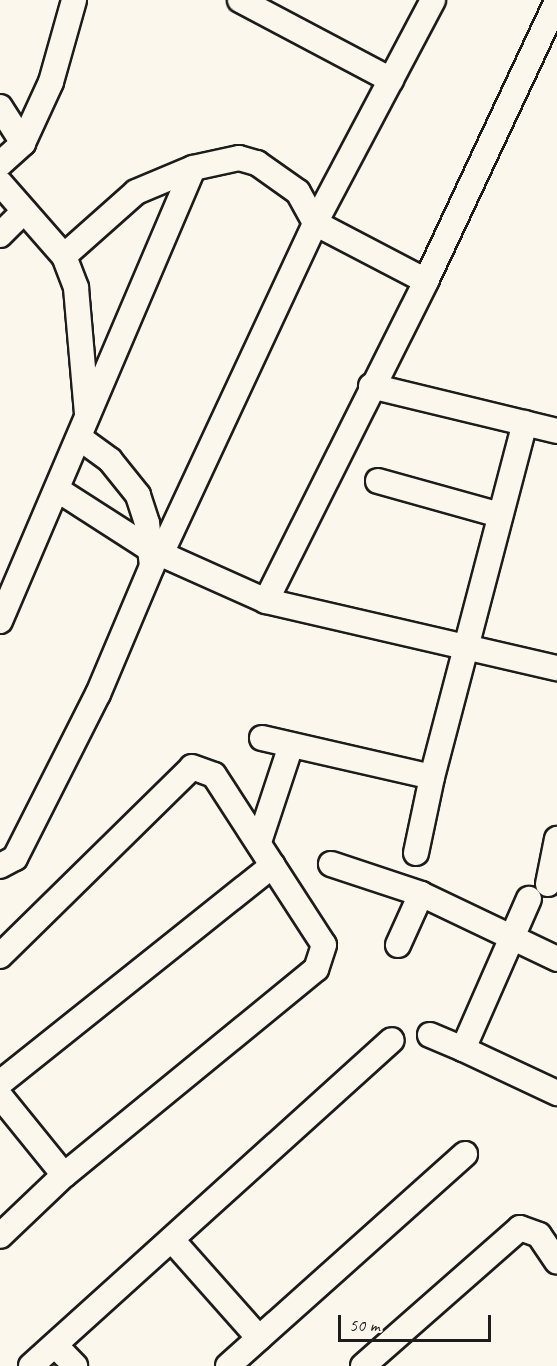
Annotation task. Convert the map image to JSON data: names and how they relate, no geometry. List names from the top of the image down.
{
  "scale_bar": "50 m"
}
